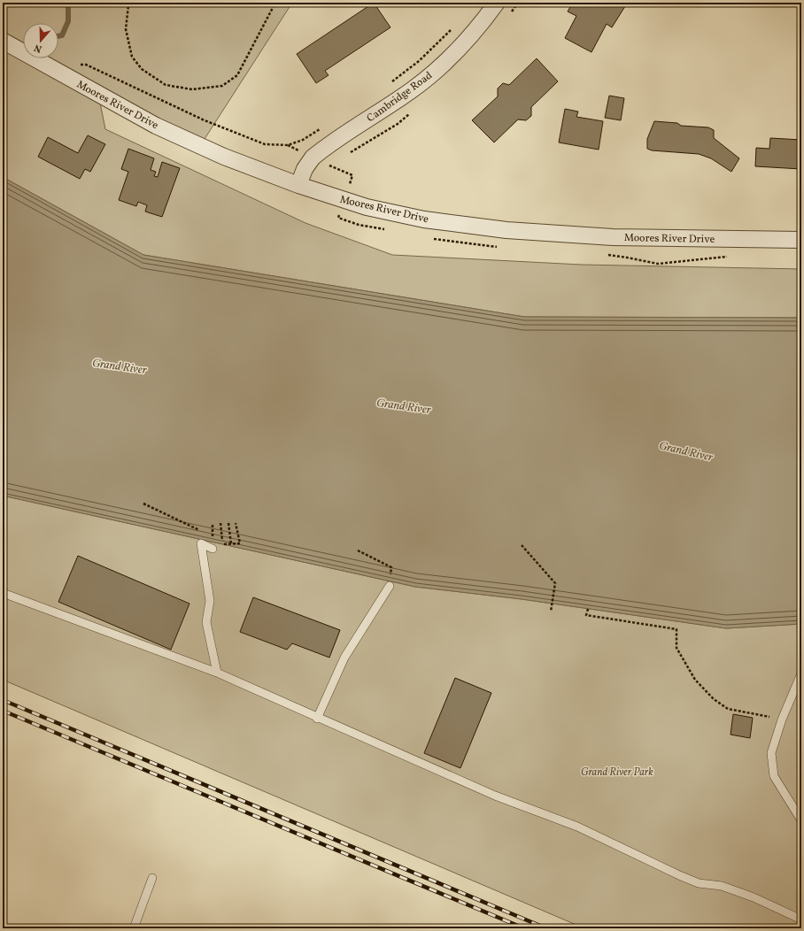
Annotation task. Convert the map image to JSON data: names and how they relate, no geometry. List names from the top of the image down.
{
  "streets": {
    "street": ["Cambridge Road", "Moores River Drive"]
  },
  "crossings": [
    ["Cambridge Road", "Moores River Drive"]
  ],
  "water": ["Grand River"],
  "parks": ["Grand River Park"],
  "north": "bottom"
}
